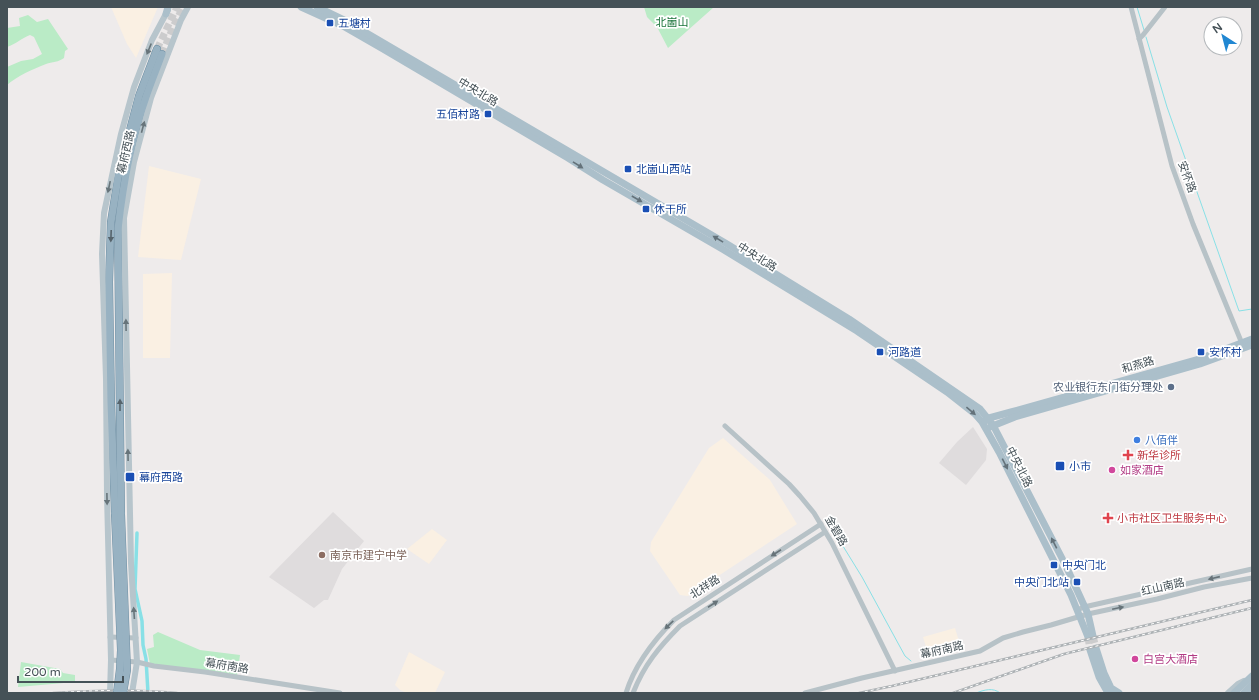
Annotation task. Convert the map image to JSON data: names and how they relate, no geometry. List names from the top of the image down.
{
  "streets": {
    "highway": ["幕府西路"],
    "main road": ["中央北路", "和燕路"],
    "street": [
      "安怀路",
      "金碧路",
      "北祥路",
      "红山南路",
      "幕府南路"
    ]
  },
  "crossings": [
    ["中央北路", "和燕路"],
    ["中央北路", "红山南路"],
    ["中央北路", "幕府南路"],
    ["幕府西路", "幕府南路"],
    ["安怀路", "和燕路"],
    ["金碧路", "北祥路"],
    ["金碧路", "幕府南路"]
  ],
  "one_way": ["红山南路"],
  "parks": ["北崮山"],
  "places": {
    "transit": [
      "五塘村",
      "五佰村路",
      "北崮山西站",
      "休干所",
      "河路道",
      "安怀村",
      "小市",
      "幕府西路",
      "中央门北",
      "中央门北站"
    ],
    "other": [
      "农业银行东门街分理处",
      "八佰伴",
      "如家酒店",
      "南京市建宁中学",
      "白宫大酒店"
    ],
    "health": ["新华诊所", "小市社区卫生服务中心"]
  },
  "scale_bar": "200 m",
  "north": "top left"
}
